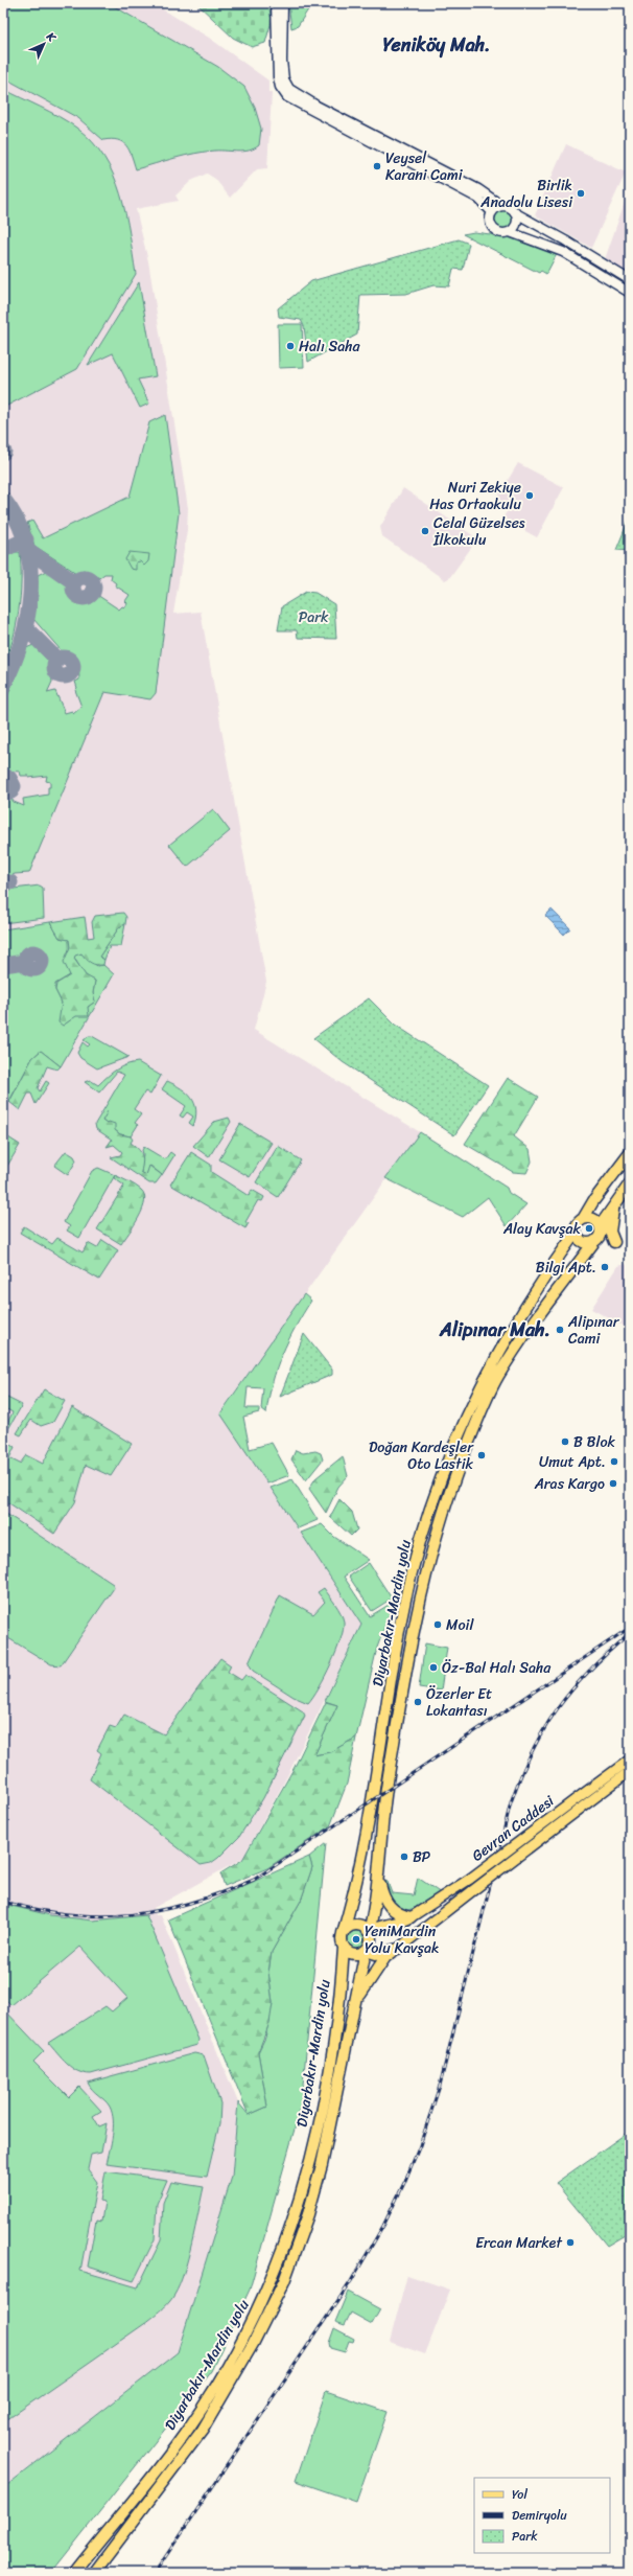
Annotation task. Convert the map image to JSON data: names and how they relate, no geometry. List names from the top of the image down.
{
  "streets": {
    "highway": ["Diyarbakır-Mardin yolu"],
    "main road": ["Gevran Caddesi"]
  },
  "districts": ["Yeniköy Mah.", "Alipınar Mah."],
  "parks": ["Park"],
  "places": [
    "Veysel Karani Cami",
    "Birlik Anadolu Lisesi",
    "Halı Saha",
    "Nuri Zekiye Has Ortaokulu",
    "Celal Güzelses İlkokulu",
    "Alay Kavşak",
    "Bilgi Apt.",
    "Alipınar Cami",
    "B Blok",
    "Doğan Kardeşler Oto Lastik",
    "Umut Apt.",
    "Aras Kargo",
    "Moil",
    "Öz-Bal Halı Saha",
    "Özerler Et Lokantası",
    "BP",
    "YeniMardin Yolu Kavşak",
    "Ercan Market"
  ],
  "legend": ["Yol", "Demiryolu", "Park"],
  "north": "top right"
}
